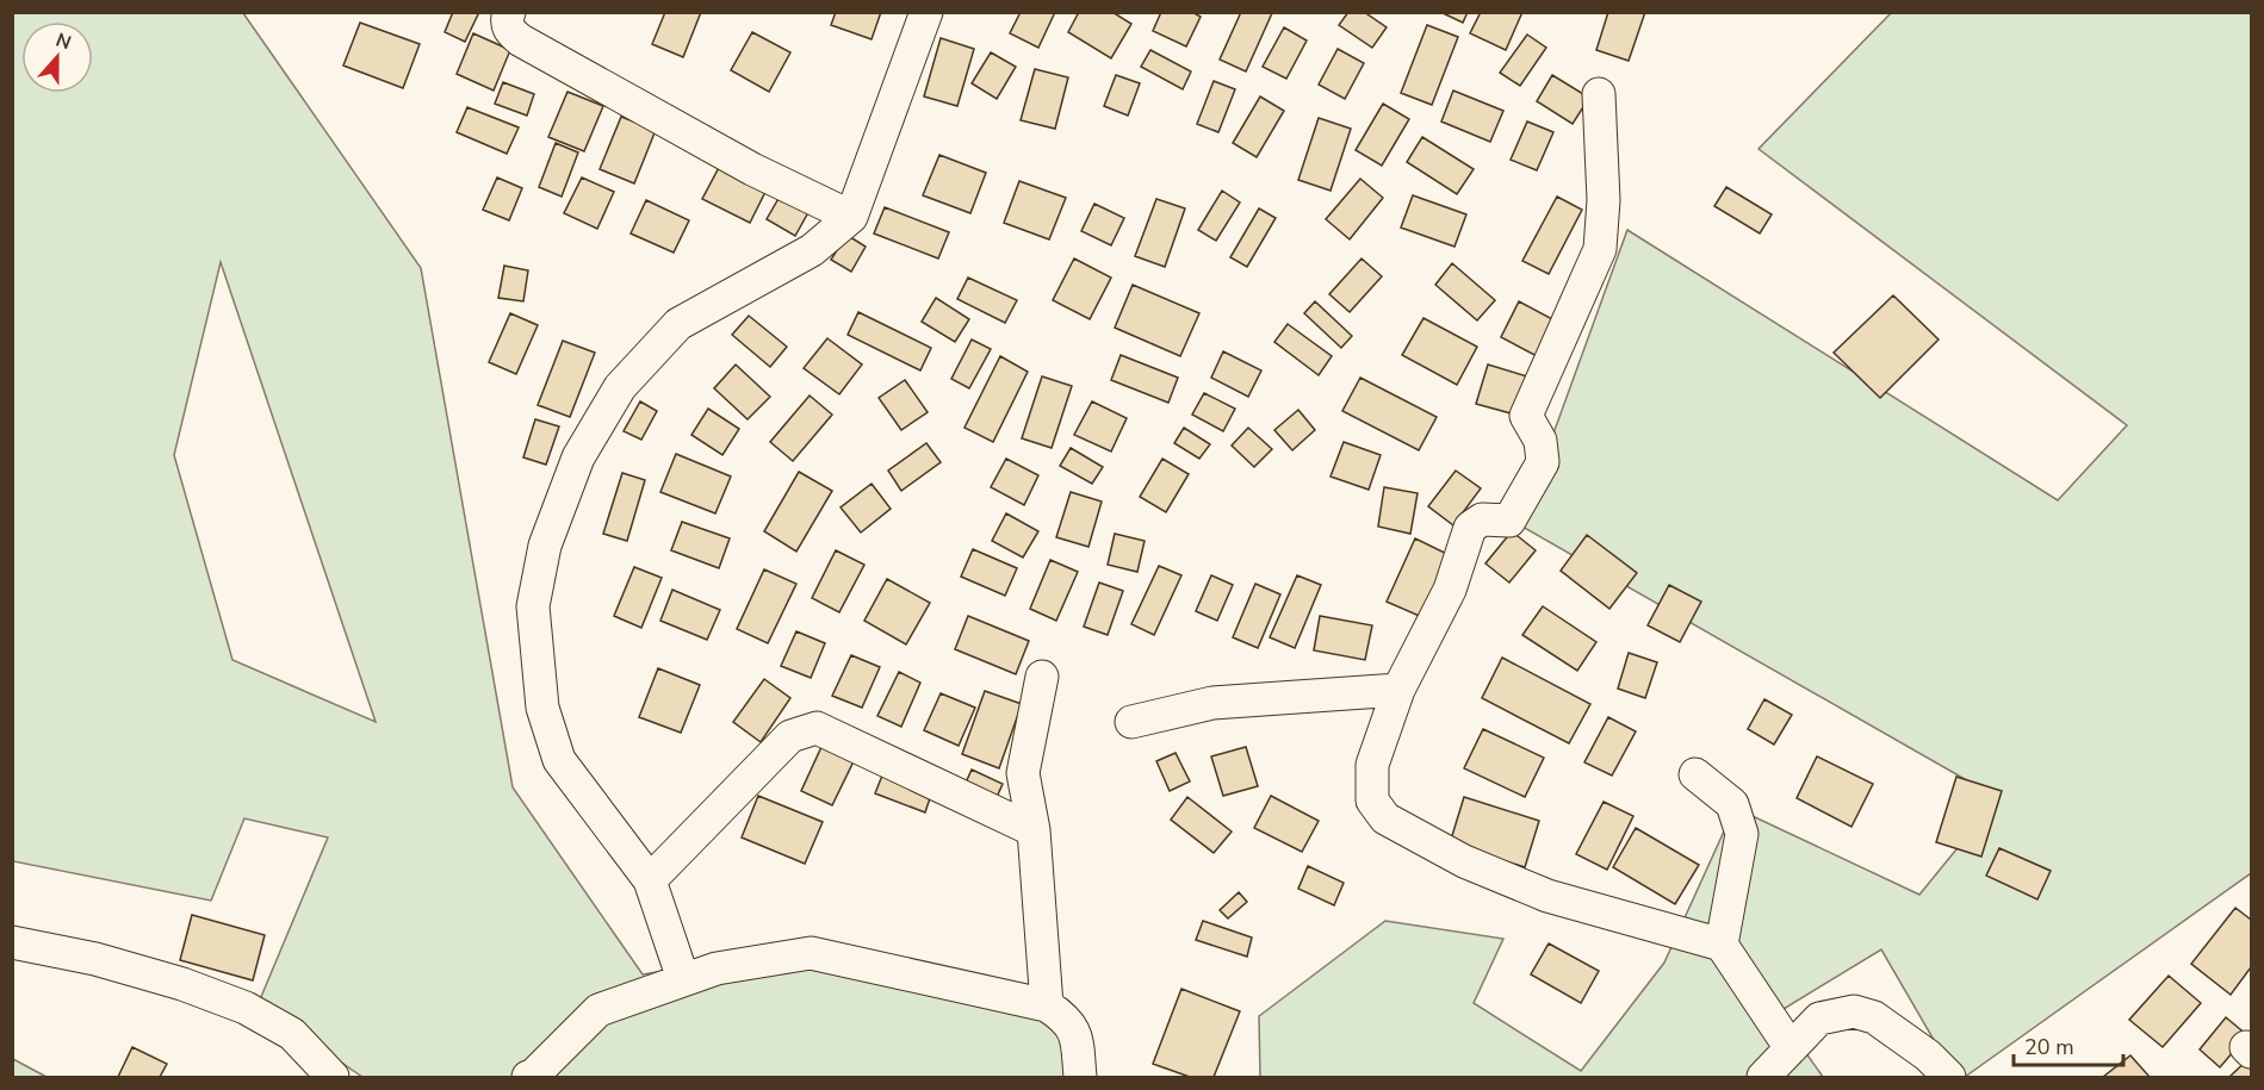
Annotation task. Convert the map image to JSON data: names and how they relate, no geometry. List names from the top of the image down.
{
  "scale_bar": "20 m",
  "north": "top"
}
